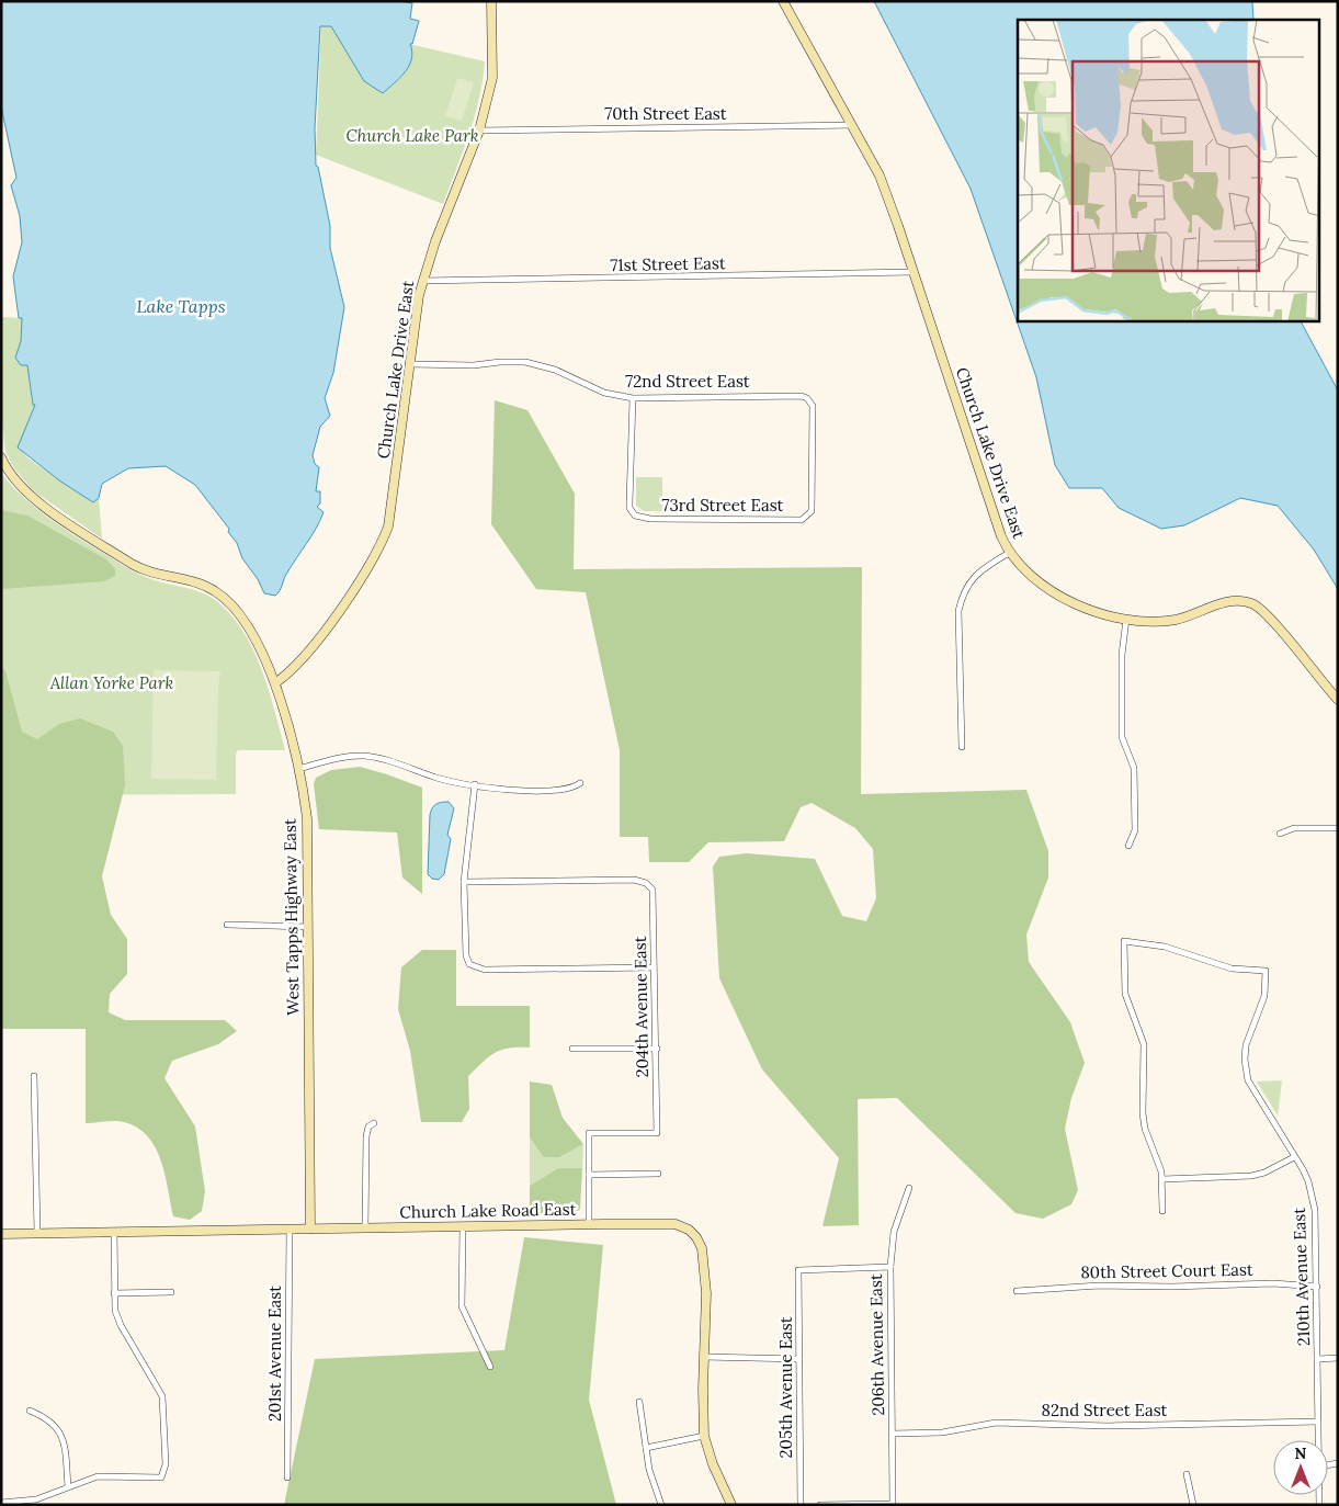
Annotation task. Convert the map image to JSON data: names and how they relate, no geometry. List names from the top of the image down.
{
  "streets": {
    "street": [
      "70th Street East",
      "71st Street East",
      "Church Lake Drive East",
      "72nd Street East",
      "73rd Street East",
      "West Tapps Highway East",
      "204th Avenue East",
      "Church Lake Road East",
      "80th Street Court East",
      "210th Avenue East",
      "206th Avenue East",
      "201st Avenue East",
      "205th Avenue East",
      "82nd Street East"
    ]
  },
  "crossings": [
    ["70th Street East", "Church Lake Drive East"],
    ["71st Street East", "Church Lake Drive East"],
    ["Church Lake Drive East", "72nd Street East"],
    ["Church Lake Drive East", "West Tapps Highway East"],
    ["72nd Street East", "73rd Street East"],
    ["West Tapps Highway East", "Church Lake Road East"],
    ["Church Lake Road East", "201st Avenue East"],
    ["80th Street Court East", "210th Avenue East"],
    ["210th Avenue East", "82nd Street East"],
    ["206th Avenue East", "205th Avenue East"],
    ["206th Avenue East", "82nd Street East"]
  ],
  "water": ["Lake Tapps"],
  "parks": ["Church Lake Park", "Allan Yorke Park"],
  "north": "top"
}
